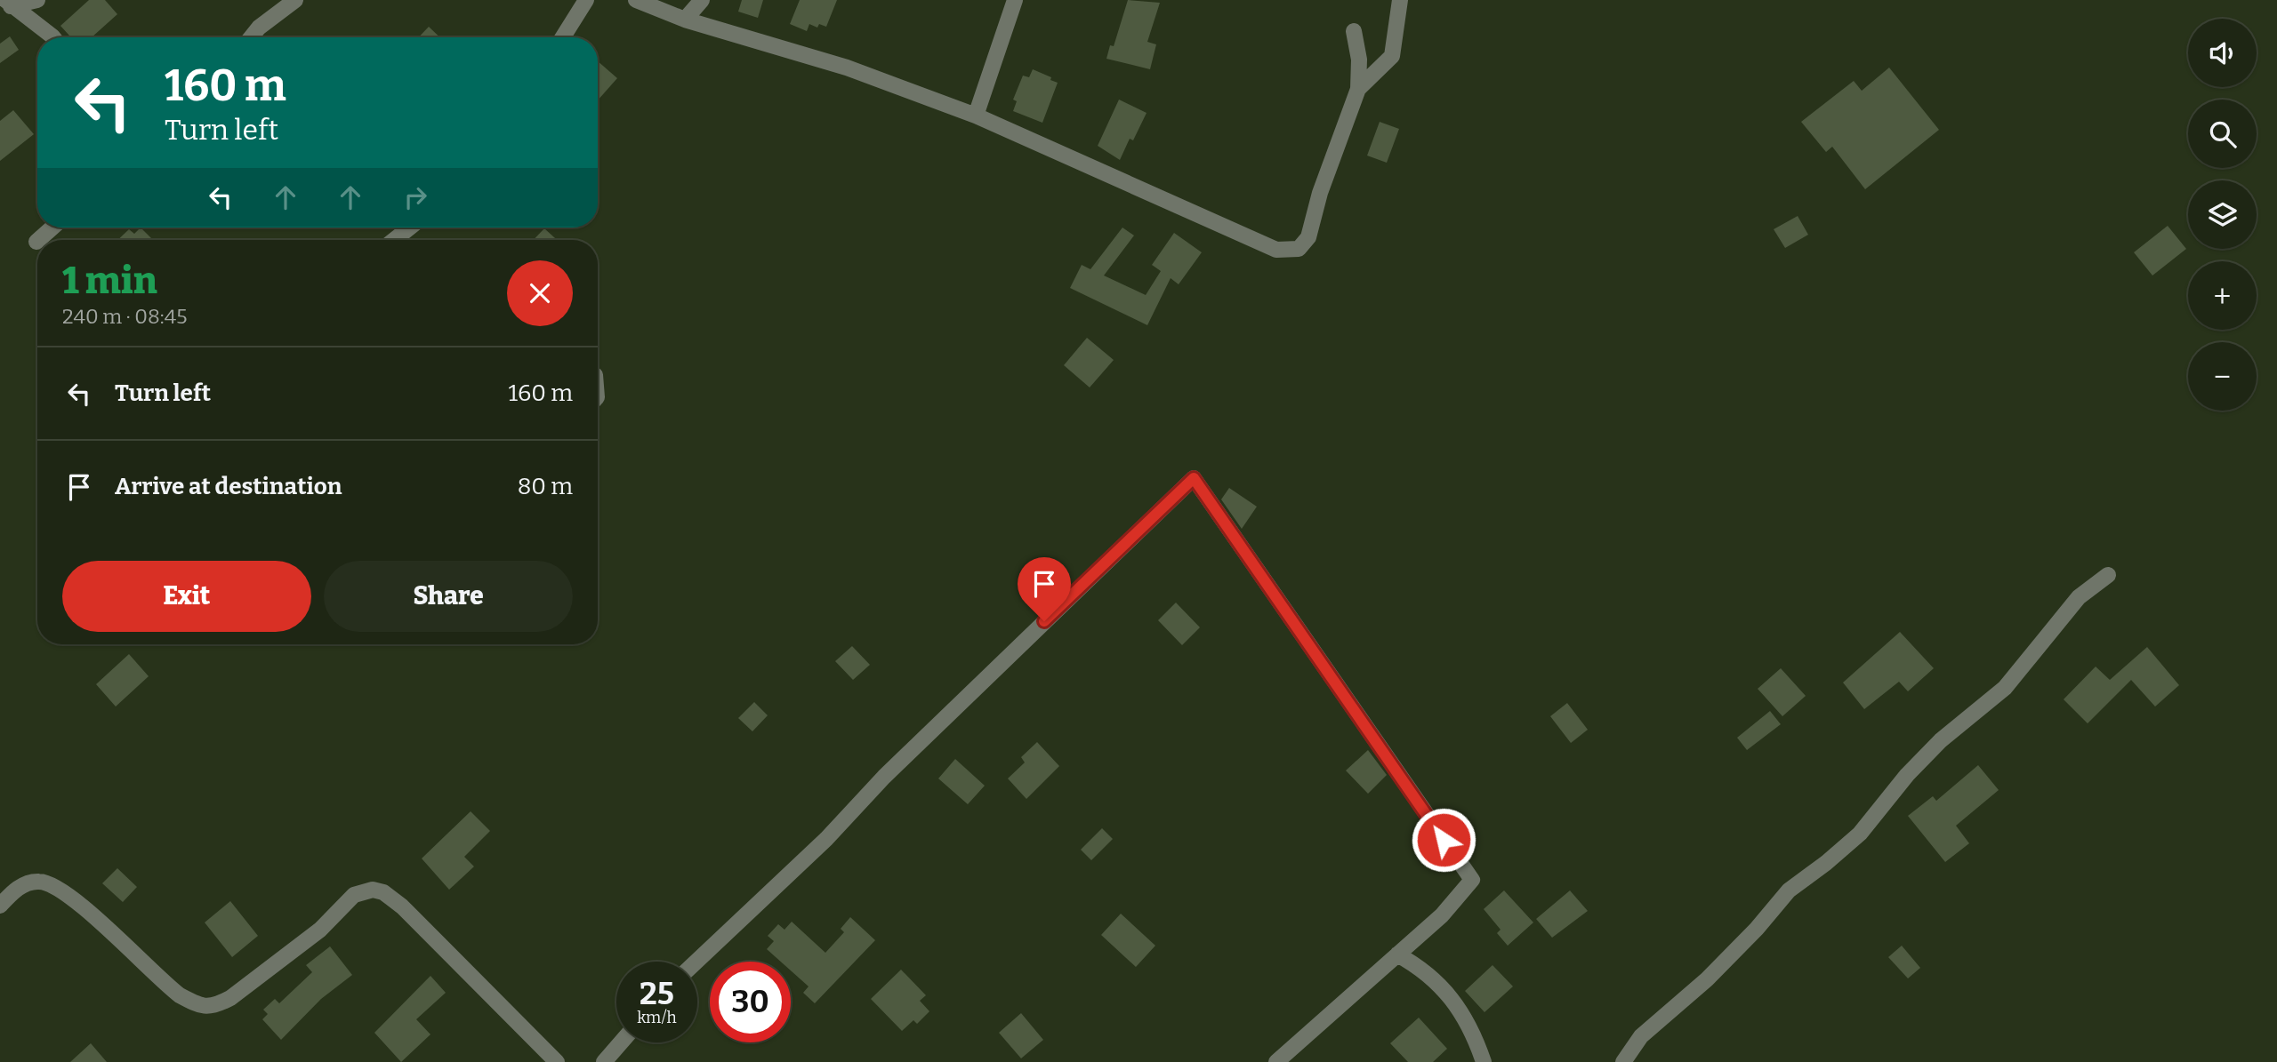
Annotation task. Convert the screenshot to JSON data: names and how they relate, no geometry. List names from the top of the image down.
{
  "page": {
    "map_buttons": ["+", "−"],
    "turn": ["160 m", "Turn left"],
    "heading": ["1 min", "240 m · 08:45"],
    "list": [
      {
        "name": "Turn left",
        "value": "160 m"
      },
      {
        "name": "Arrive at destination",
        "value": "80 m"
      }
    ],
    "buttons": ["Exit", "Share"],
    "speed": "25 km/h",
    "limit": "30"
  }
}
